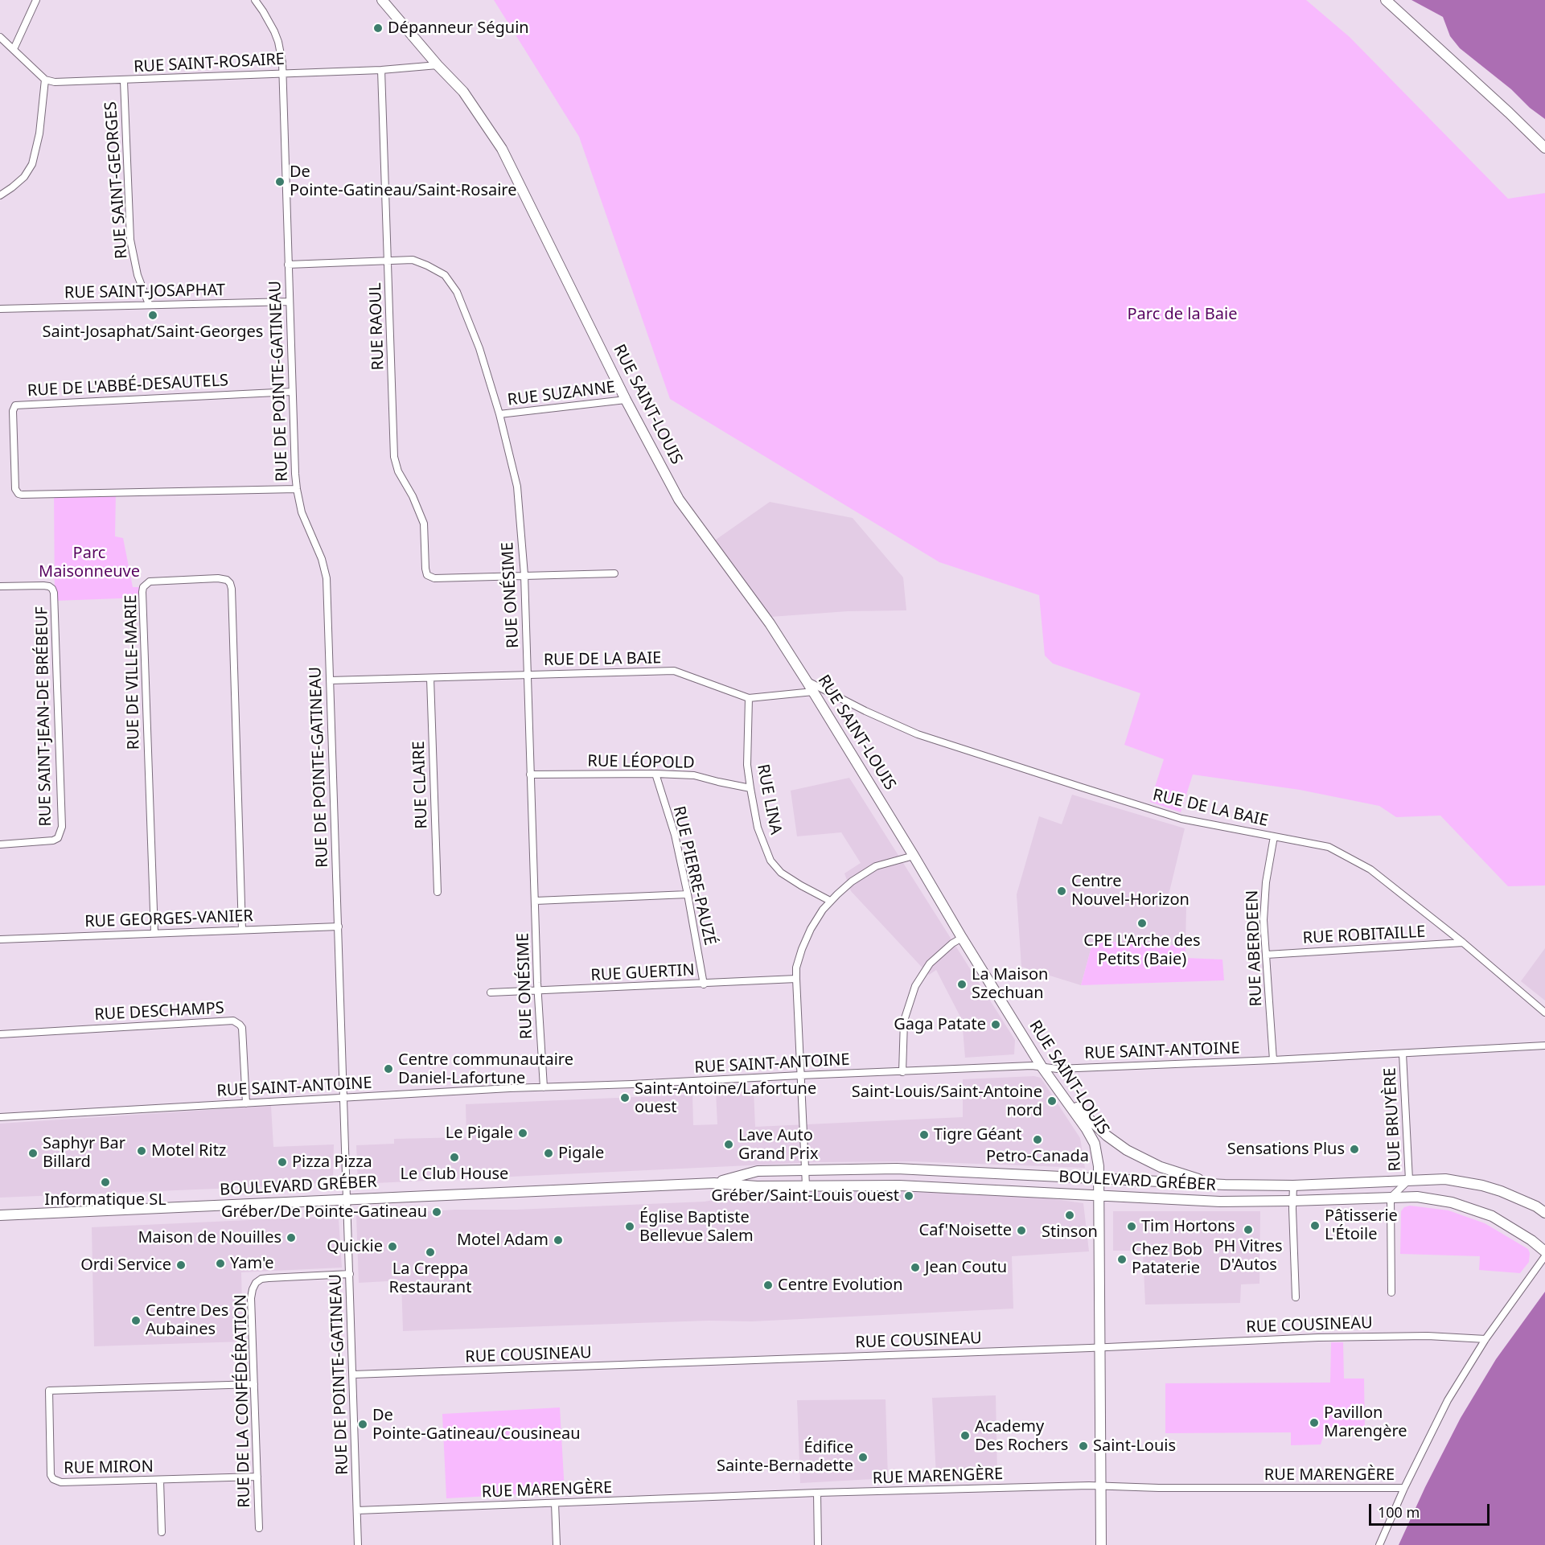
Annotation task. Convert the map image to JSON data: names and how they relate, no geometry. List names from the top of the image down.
{
  "streets": {
    "main road": ["RUE SAINT-LOUIS", "BOULEVARD GRÉBER"],
    "street": [
      "RUE SAINT-ROSAIRE",
      "RUE SAINT-GEORGES",
      "RUE SAINT-JOSAPHAT",
      "RUE RAOUL",
      "RUE DE POINTE-GATINEAU",
      "RUE DE L'ABBÉ-DESAUTELS",
      "RUE SUZANNE",
      "RUE ONÉSIME",
      "RUE DE LA BAIE",
      "RUE DE VILLE-MARIE",
      "RUE SAINT-JEAN-DE BRÉBEUF",
      "RUE LÉOPOLD",
      "RUE CLAIRE",
      "RUE LINA",
      "RUE PIERRE-PAUZÉ",
      "RUE GEORGES-VANIER",
      "RUE ROBITAILLE",
      "RUE ABERDEEN",
      "RUE GUERTIN",
      "RUE DESCHAMPS",
      "RUE SAINT-ANTOINE",
      "RUE BRUYÈRE",
      "RUE COUSINEAU",
      "RUE DE LA CONFÉDÉRATION",
      "RUE MIRON",
      "RUE MARENGÈRE"
    ]
  },
  "crossings": [
    ["RUE SAINT-ROSAIRE", "RUE SAINT-GEORGES"],
    ["RUE SAINT-ROSAIRE", "RUE RAOUL"],
    ["RUE SAINT-ROSAIRE", "RUE DE POINTE-GATINEAU"],
    ["RUE SAINT-ROSAIRE", "RUE SAINT-LOUIS"],
    ["RUE SAINT-GEORGES", "RUE SAINT-JOSAPHAT"],
    ["RUE SAINT-JOSAPHAT", "RUE DE POINTE-GATINEAU"],
    ["RUE RAOUL", "RUE ONÉSIME"],
    ["RUE DE POINTE-GATINEAU", "RUE DE L'ABBÉ-DESAUTELS"],
    ["RUE DE POINTE-GATINEAU", "RUE ONÉSIME"],
    ["RUE DE POINTE-GATINEAU", "RUE DE LA BAIE"],
    ["RUE DE POINTE-GATINEAU", "RUE GEORGES-VANIER"],
    ["RUE DE POINTE-GATINEAU", "RUE SAINT-ANTOINE"],
    ["RUE DE POINTE-GATINEAU", "BOULEVARD GRÉBER"],
    ["RUE DE POINTE-GATINEAU", "RUE COUSINEAU"],
    ["RUE DE POINTE-GATINEAU", "RUE DE LA CONFÉDÉRATION"],
    ["RUE DE POINTE-GATINEAU", "RUE MARENGÈRE"],
    ["RUE SUZANNE", "RUE SAINT-LOUIS"],
    ["RUE SUZANNE", "RUE ONÉSIME"],
    ["RUE SAINT-LOUIS", "RUE DE LA BAIE"],
    ["RUE SAINT-LOUIS", "RUE SAINT-ANTOINE"],
    ["RUE SAINT-LOUIS", "BOULEVARD GRÉBER"],
    ["RUE SAINT-LOUIS", "RUE COUSINEAU"],
    ["RUE SAINT-LOUIS", "RUE MARENGÈRE"],
    ["RUE ONÉSIME", "RUE DE LA BAIE"],
    ["RUE ONÉSIME", "RUE LÉOPOLD"],
    ["RUE ONÉSIME", "RUE GUERTIN"],
    ["RUE ONÉSIME", "RUE SAINT-ANTOINE"],
    ["RUE DE LA BAIE", "RUE CLAIRE"],
    ["RUE DE LA BAIE", "RUE LINA"],
    ["RUE DE LA BAIE", "RUE ROBITAILLE"],
    ["RUE DE LA BAIE", "RUE ABERDEEN"],
    ["RUE DE VILLE-MARIE", "RUE GEORGES-VANIER"],
    ["RUE LÉOPOLD", "RUE LINA"],
    ["RUE LÉOPOLD", "RUE PIERRE-PAUZÉ"],
    ["RUE PIERRE-PAUZÉ", "RUE GUERTIN"],
    ["RUE ROBITAILLE", "RUE ABERDEEN"],
    ["RUE ABERDEEN", "RUE SAINT-ANTOINE"],
    ["RUE DESCHAMPS", "RUE SAINT-ANTOINE"],
    ["RUE SAINT-ANTOINE", "RUE BRUYÈRE"],
    ["RUE BRUYÈRE", "BOULEVARD GRÉBER"],
    ["RUE DE LA CONFÉDÉRATION", "RUE MIRON"]
  ],
  "parks": ["Parc de la Baie", "Parc Maisonneuve"],
  "places": [
    "Dépanneur Séguin",
    "De Pointe-Gatineau/Saint-Rosaire",
    "Saint-Josaphat/Saint-Georges",
    "Centre Nouvel-Horizon",
    "CPE L'Arche des Petits (Baie)",
    "La Maison Szechuan",
    "Gaga Patate",
    "Centre communautaire Daniel-Lafortune",
    "Saint-Antoine/Lafortune ouest",
    "Saint-Louis/Saint-Antoine nord",
    "Le Pigale",
    "Tigre Géant",
    "Petro-Canada",
    "Lave Auto Grand Prix",
    "Sensations Plus",
    "Motel Ritz",
    "Saphyr Bar Billard",
    "Pigale",
    "Le Club House",
    "Pizza Pizza",
    "Informatique SL",
    "Gréber/Saint-Louis ouest",
    "Gréber/De Pointe-Gatineau",
    "Stinson",
    "Pâtisserie L'Étoile",
    "Église Baptiste Bellevue Salem",
    "Tim Hortons",
    "PH Vitres D'Autos",
    "Caf'Noisette",
    "Maison de Nouilles",
    "Motel Adam",
    "Quickie",
    "La Creppa Restaurant",
    "Chez Bob Pataterie",
    "Yam'e",
    "Ordi Service",
    "Jean Coutu",
    "Centre Evolution",
    "Centre Des Aubaines",
    "Pavillon Marengère",
    "De Pointe-Gatineau/Cousineau",
    "Academy Des Rochers",
    "Saint-Louis",
    "Édifice Sainte-Bernadette"
  ],
  "scale_bar": "100 m"
}
